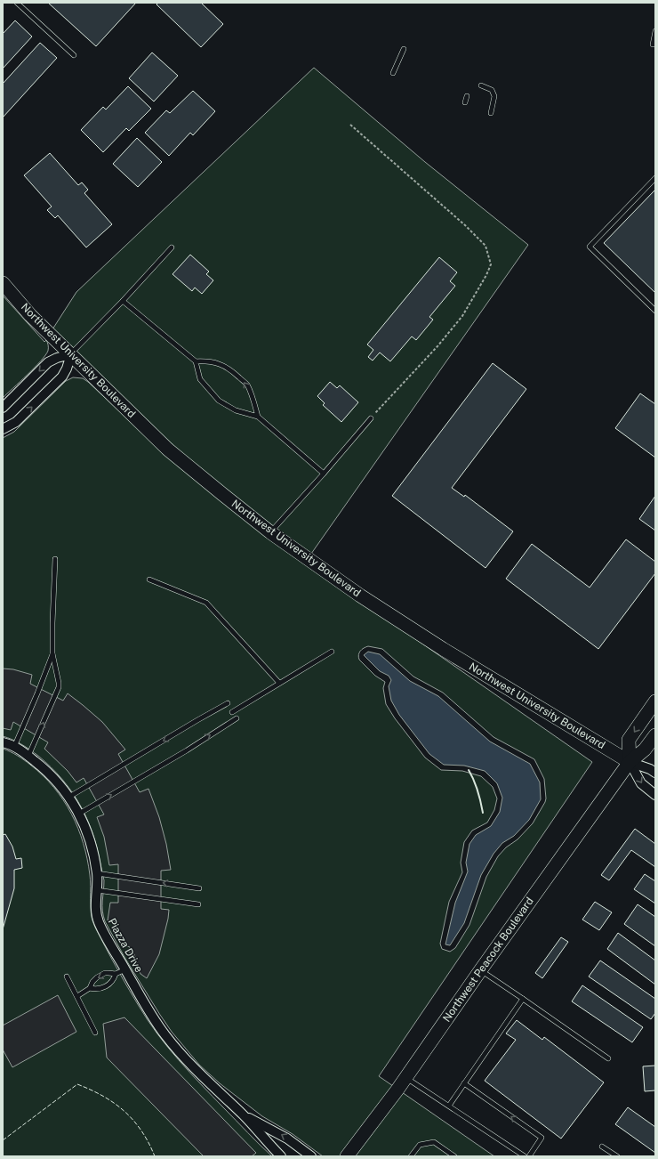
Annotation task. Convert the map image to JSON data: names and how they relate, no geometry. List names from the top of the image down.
{
  "streets": {
    "street": ["Northwest University Boulevard", "Piazza Drive", "Northwest Peacock Boulevard"]
  },
  "crossings": [
    ["Northwest University Boulevard", "Northwest Peacock Boulevard"]
  ]
}
